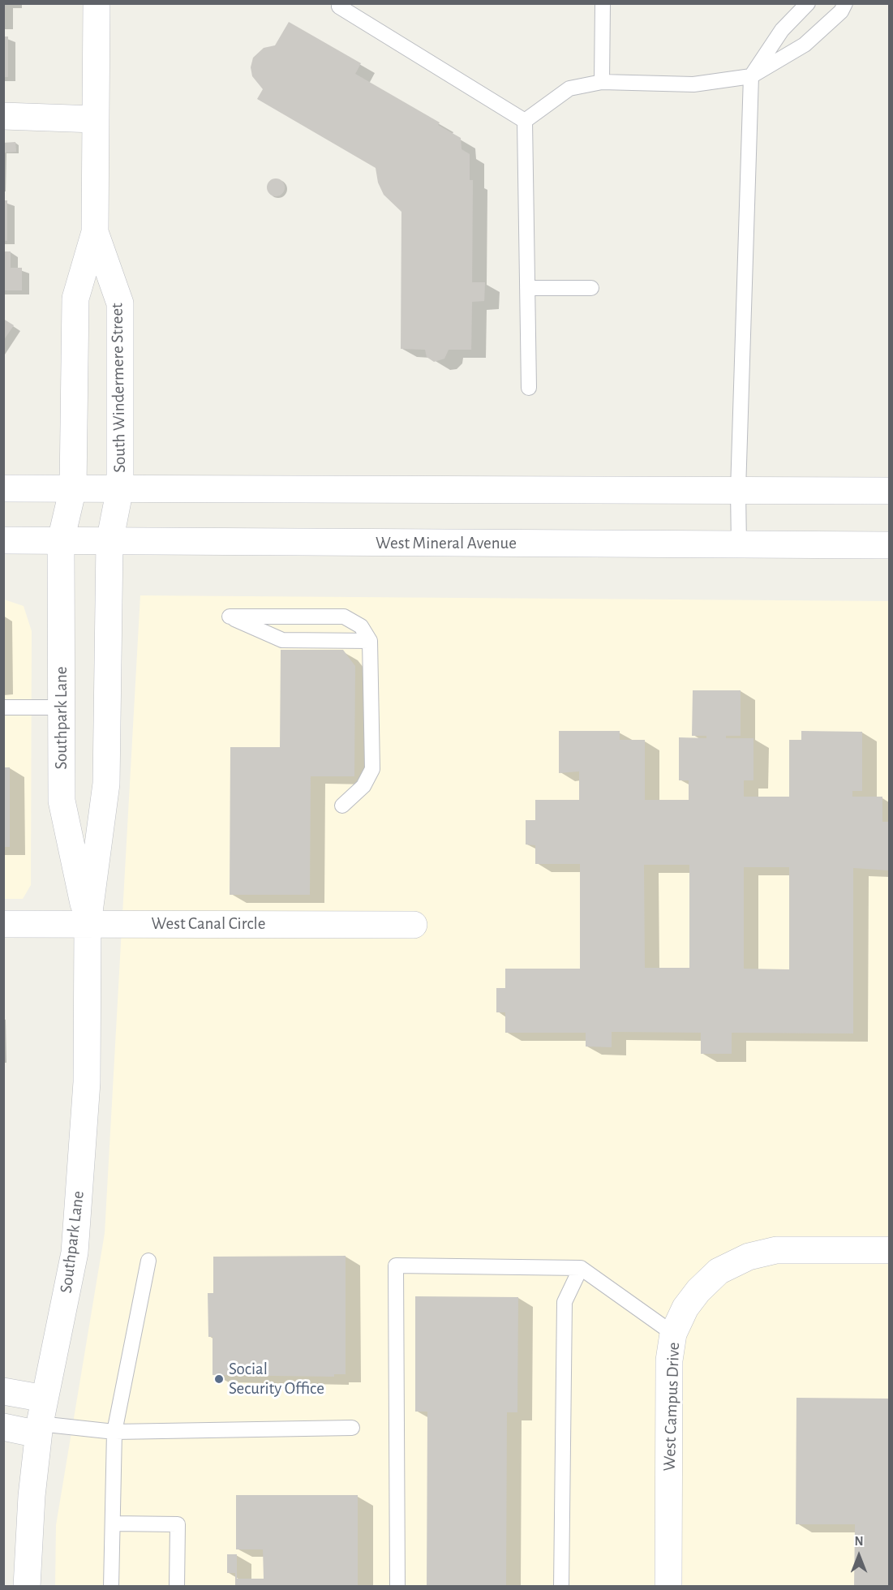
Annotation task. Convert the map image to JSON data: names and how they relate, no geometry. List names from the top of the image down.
{
  "streets": {
    "street": [
      "South Windermere Street",
      "West Mineral Avenue",
      "Southpark Lane",
      "West Canal Circle",
      "West Campus Drive"
    ]
  },
  "crossings": [
    ["South Windermere Street", "West Mineral Avenue"],
    ["South Windermere Street", "Southpark Lane"],
    ["West Mineral Avenue", "Southpark Lane"],
    ["Southpark Lane", "West Canal Circle"]
  ],
  "places": ["Social Security Office"],
  "north": "top"
}
